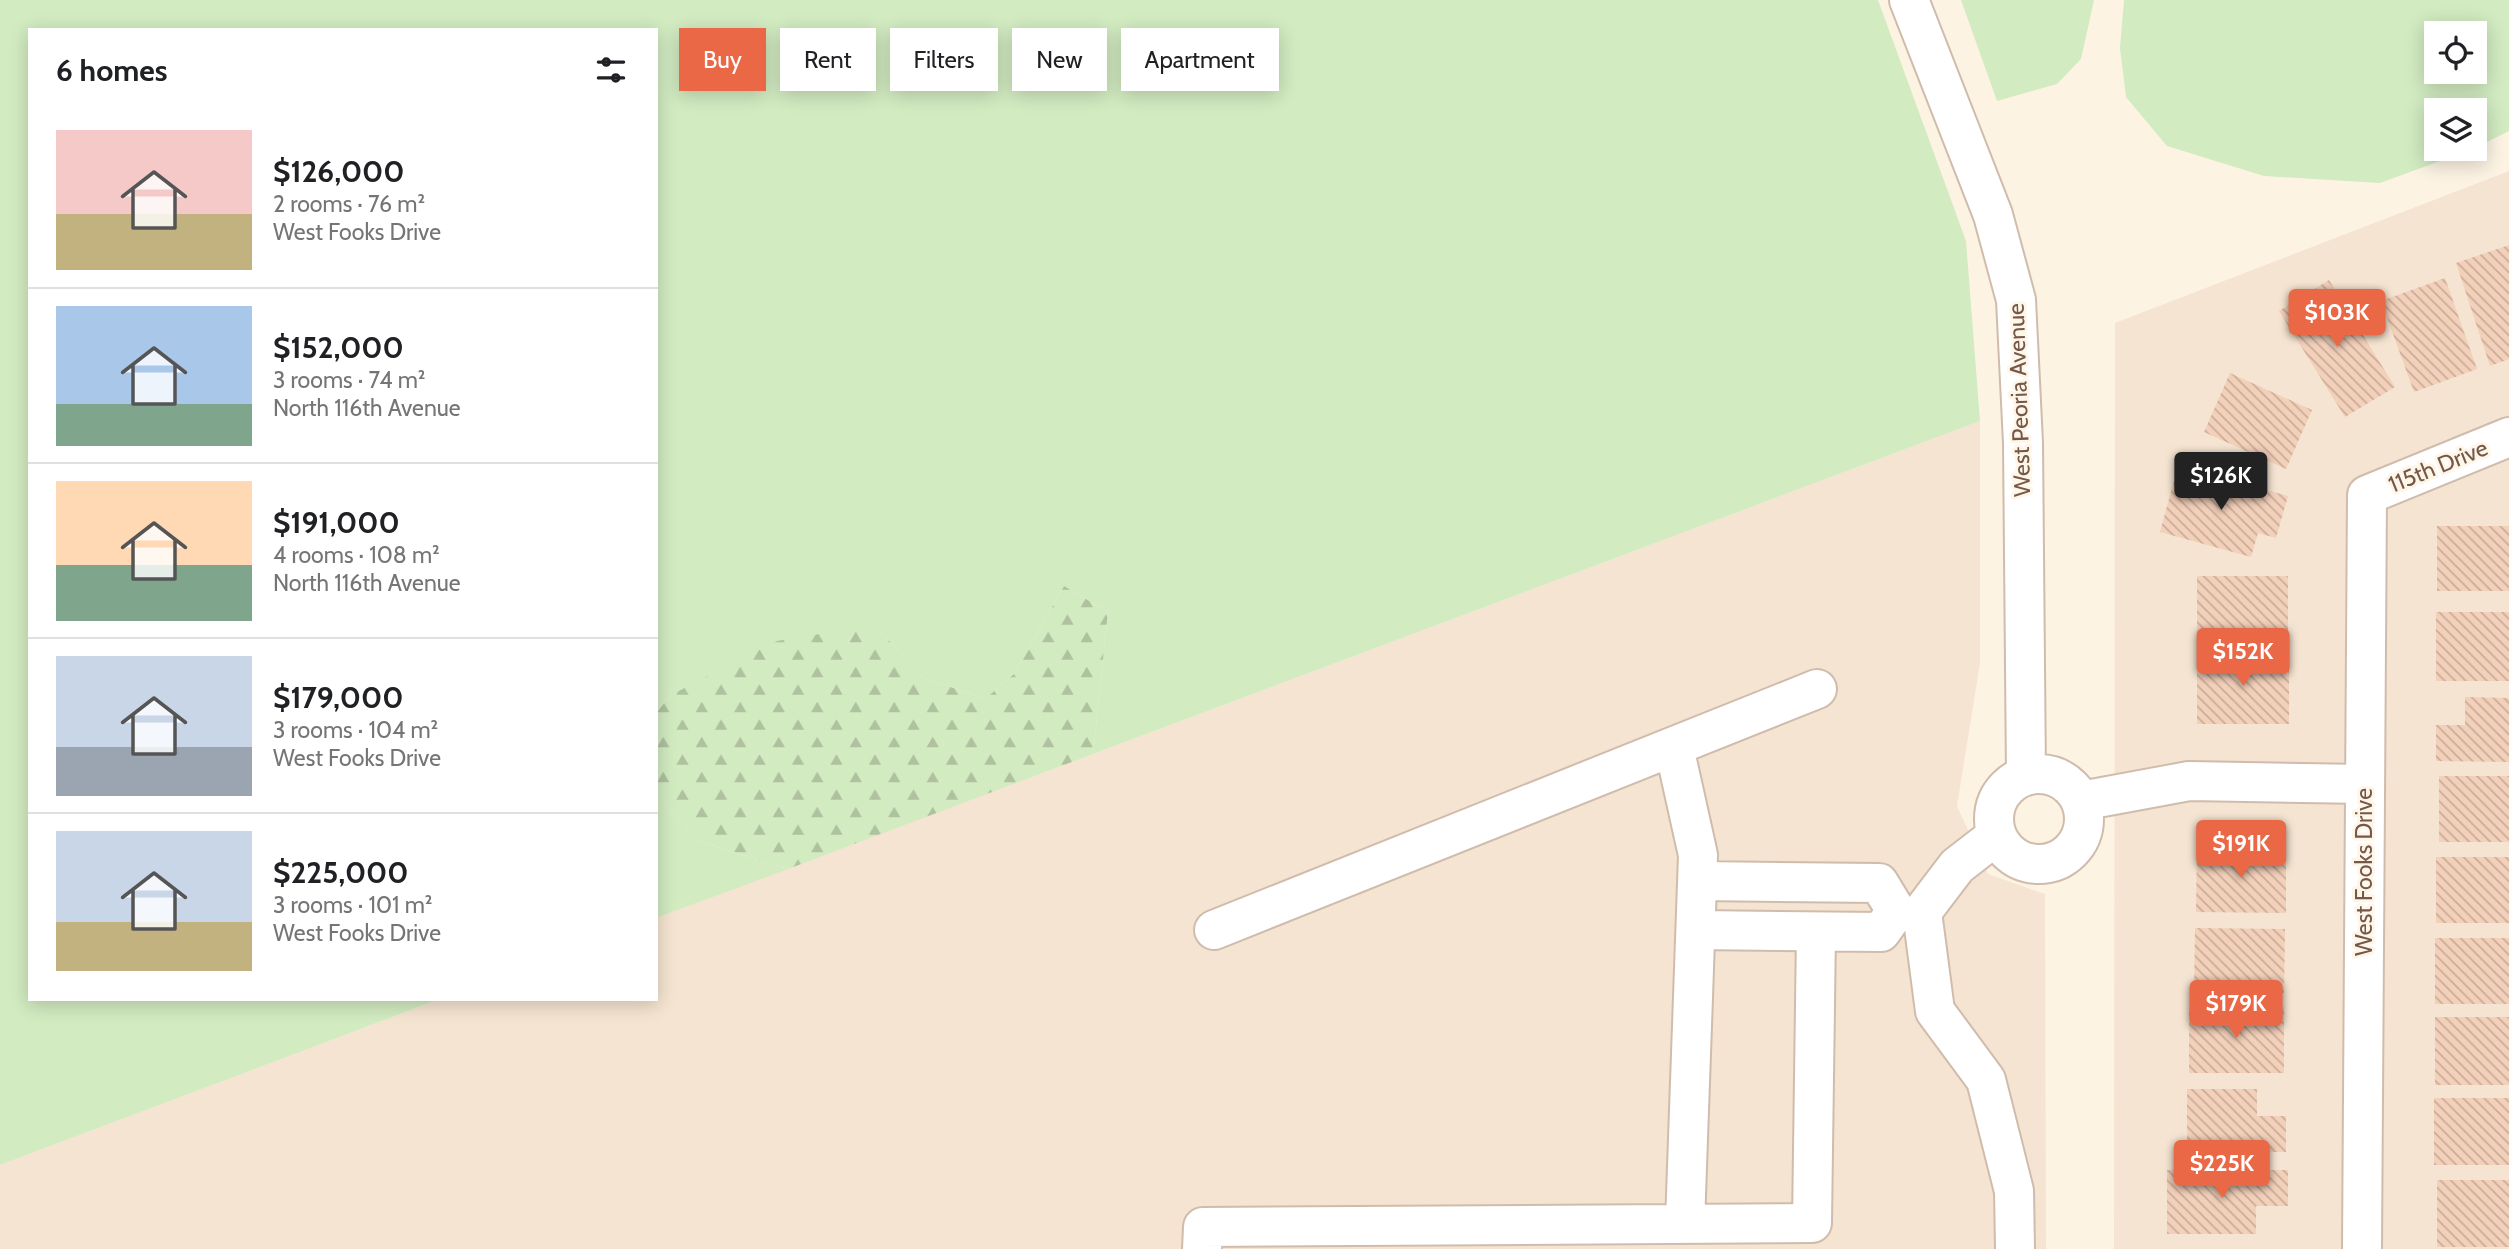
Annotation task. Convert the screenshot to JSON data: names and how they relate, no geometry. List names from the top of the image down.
{
  "streets": {
    "street": ["West Peoria Avenue", "115th Drive", "West Fooks Drive"]
  },
  "crossings": [
    ["115th Drive", "West Fooks Drive"]
  ],
  "page": {
    "chip": [
      "Buy",
      "Rent",
      "Filters",
      "New",
      "Apartment"
    ],
    "heading": "6 homes",
    "list": [
      {
        "name": "$126,000",
        "note": "2 rooms · 76 m² · West Fooks Drive"
      },
      {
        "name": "$152,000",
        "note": "3 rooms · 74 m² · North 116th Avenue"
      },
      {
        "name": "$191,000",
        "note": "4 rooms · 108 m² · North 116th Avenue"
      },
      {
        "name": "$179,000",
        "note": "3 rooms · 104 m² · West Fooks Drive"
      },
      {
        "name": "$225,000",
        "note": "3 rooms · 101 m² · West Fooks Drive"
      }
    ],
    "price": [
      "$103K",
      "$126K",
      "$152K",
      "$191K",
      "$179K",
      "$225K"
    ]
  }
}
